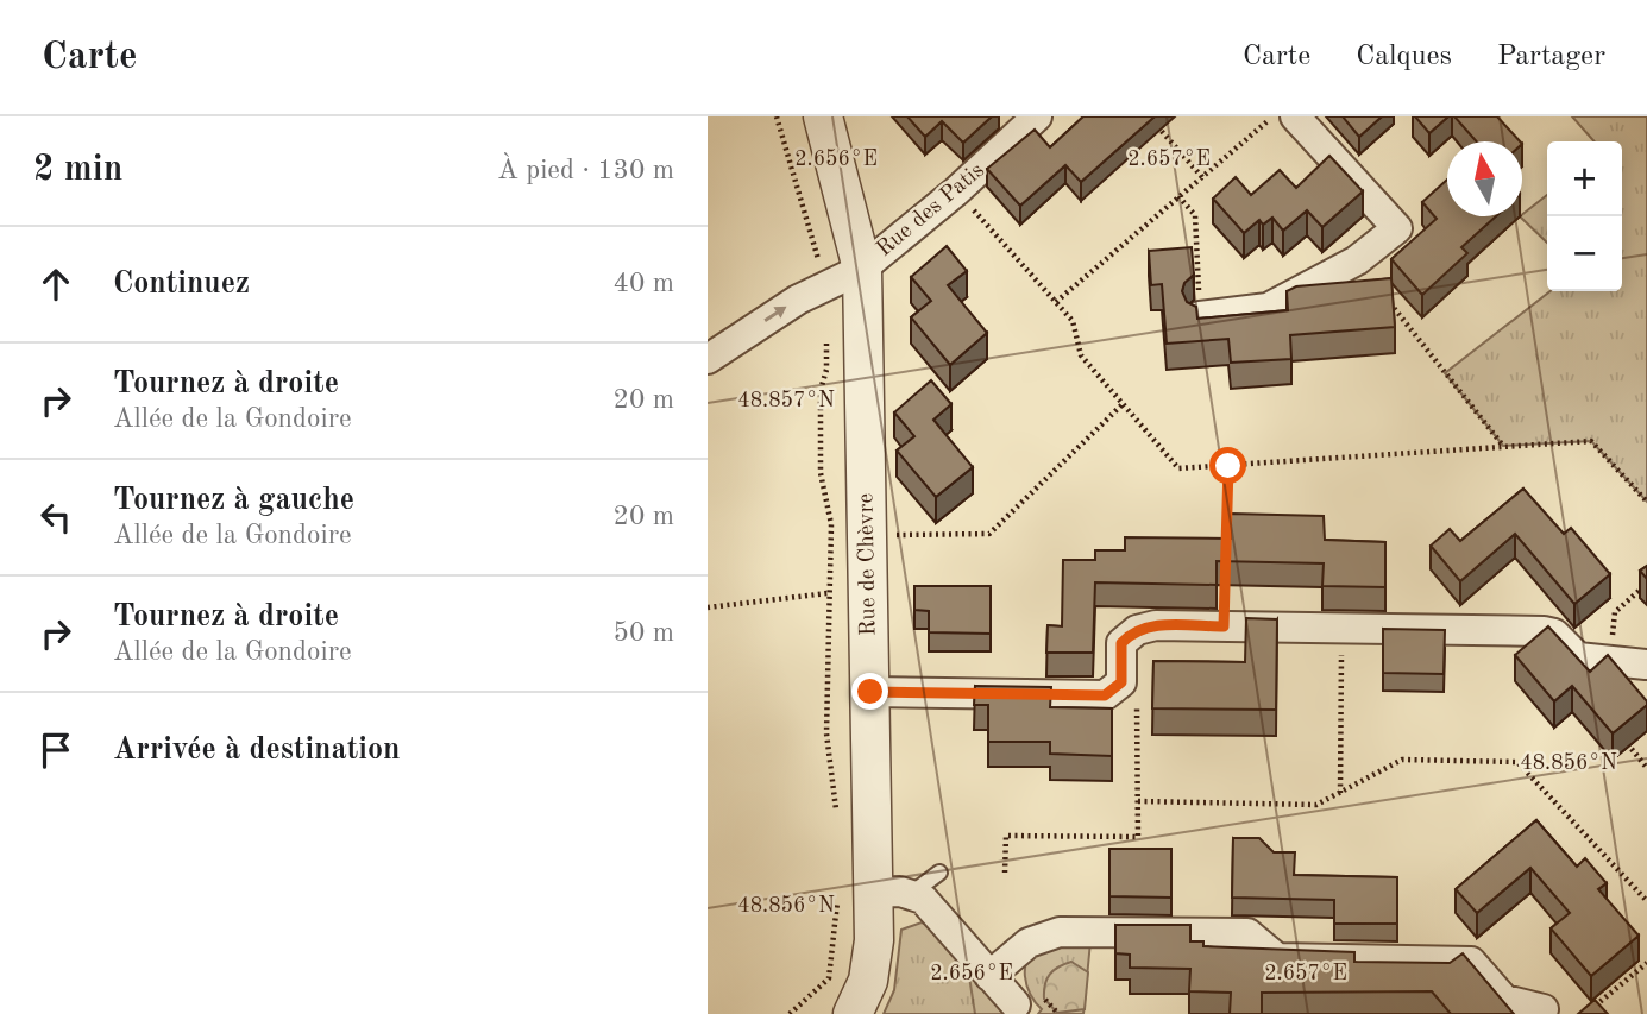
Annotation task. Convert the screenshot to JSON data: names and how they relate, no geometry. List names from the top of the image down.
{
  "streets": {
    "street": ["Rue des Patis", "Rue de Chèvre"]
  },
  "crossings": [
    ["Rue des Patis", "Rue de Chèvre"]
  ],
  "north": "top",
  "page": {
    "header": "Carte",
    "nav": ["Carte", "Calques", "Partager"],
    "heading": ["2 min", "À pied · 130 m"],
    "map_buttons": ["+", "−"],
    "list": [
      ["Continuez", "40 m"],
      ["Tournez à droite", "Allée de la Gondoire", "20 m"],
      ["Tournez à gauche", "Allée de la Gondoire", "20 m"],
      ["Tournez à droite", "Allée de la Gondoire", "50 m"],
      "Arrivée à destination"
    ]
  },
  "coordinates": [
    "2.656°E",
    "2.657°E",
    "48.857°N",
    "48.856°N"
  ]
}
